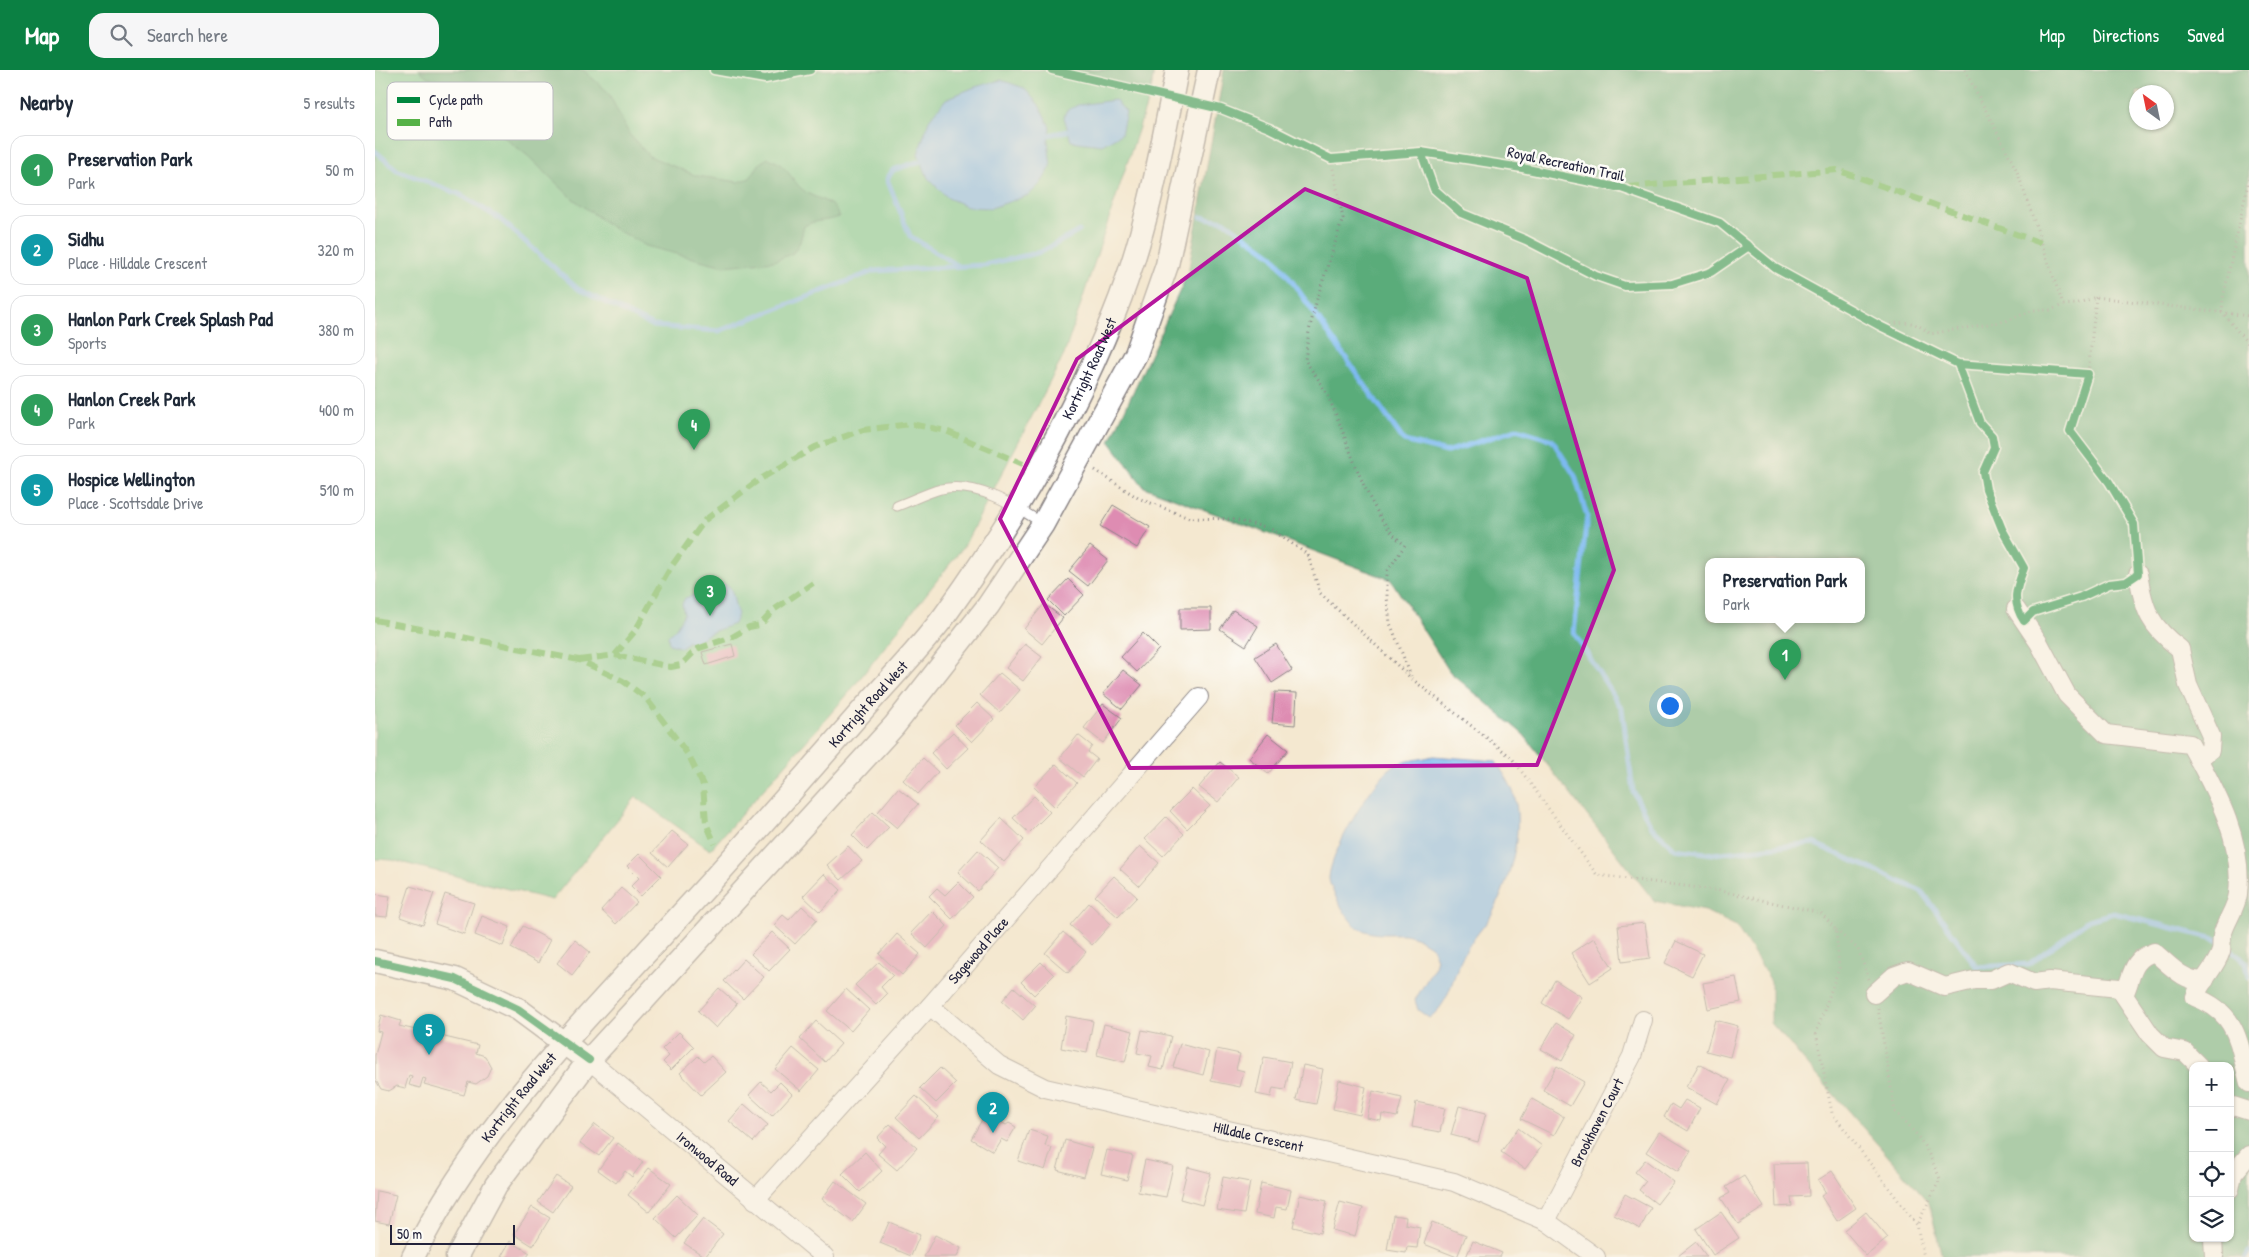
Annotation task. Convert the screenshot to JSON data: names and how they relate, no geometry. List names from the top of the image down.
{
  "streets": {
    "street": [
      "Kortright Road West",
      "Sagewood Place",
      "Brookhaven Court",
      "Hilldale Crescent",
      "Ironwood Road"
    ],
    "cycle path": ["Royal Recreation Trail"]
  },
  "crossings": [
    ["Kortright Road West", "Ironwood Road"],
    ["Sagewood Place", "Hilldale Crescent"],
    ["Sagewood Place", "Ironwood Road"],
    ["Brookhaven Court", "Hilldale Crescent"]
  ],
  "legend": ["Cycle path", "Path"],
  "scale_bar": "50 m",
  "north": "top left",
  "page": {
    "header": "Map",
    "search": "Search here",
    "nav": ["Map", "Directions", "Saved"],
    "heading": ["Nearby", "5 results"],
    "list": [
      {
        "mark": "1",
        "name": "Preservation Park",
        "note": "Park",
        "value": "50 m"
      },
      {
        "mark": "2",
        "name": "Sidhu",
        "note": "Place · Hilldale Crescent",
        "value": "320 m"
      },
      {
        "mark": "3",
        "name": "Hanlon Park Creek Splash Pad",
        "note": "Sports",
        "value": "380 m"
      },
      {
        "mark": "4",
        "name": "Hanlon Creek Park",
        "note": "Park",
        "value": "400 m"
      },
      {
        "mark": "5",
        "name": "Hospice Wellington",
        "note": "Place · Scottsdale Drive",
        "value": "510 m"
      }
    ],
    "pins": [
      "4",
      "3",
      "1",
      "5",
      "2"
    ],
    "popup": ["Preservation Park", "Park"],
    "map_buttons": ["+", "−"],
    "scale": "50 m"
  }
}
